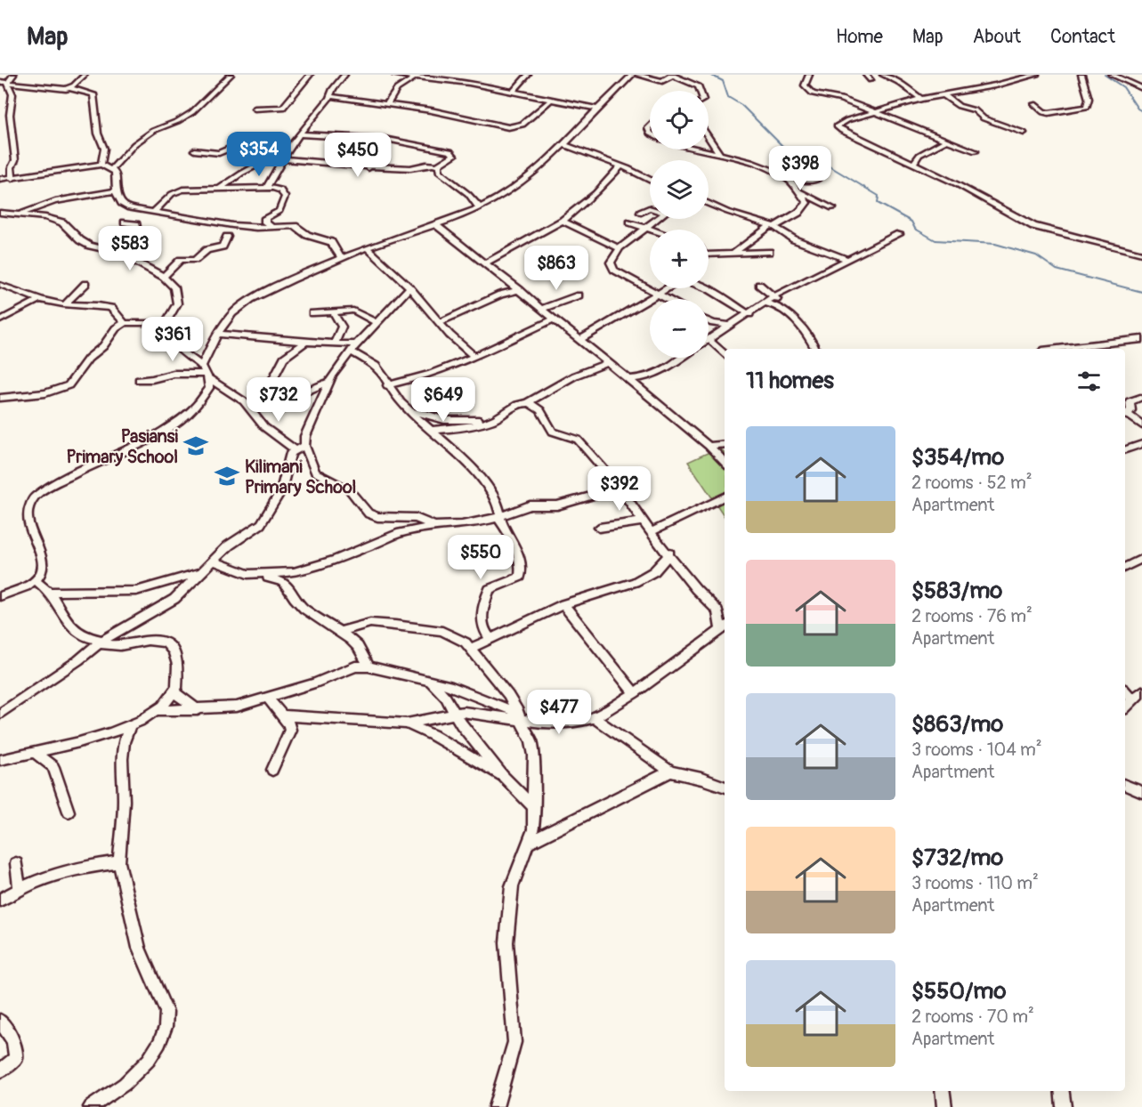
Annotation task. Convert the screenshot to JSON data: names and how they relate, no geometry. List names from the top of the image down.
{
  "places": {
    "school or university": ["Pasiansi Primary School", "Kilimani Primary School"]
  },
  "page": {
    "header": "Map",
    "nav": [
      "Home",
      "Map",
      "About",
      "Contact"
    ],
    "map_buttons": ["+", "−"],
    "price": [
      "$354",
      "$450",
      "$398",
      "$583",
      "$863",
      "$361",
      "$732",
      "$649",
      "$392",
      "$550",
      "$477"
    ],
    "heading": "11 homes",
    "list": [
      {
        "name": "$354/mo",
        "note": "2 rooms · 52 m² · Apartment"
      },
      {
        "name": "$583/mo",
        "note": "2 rooms · 76 m² · Apartment"
      },
      {
        "name": "$863/mo",
        "note": "3 rooms · 104 m² · Apartment"
      },
      {
        "name": "$732/mo",
        "note": "3 rooms · 110 m² · Apartment"
      },
      {
        "name": "$550/mo",
        "note": "2 rooms · 70 m² · Apartment"
      }
    ]
  }
}
